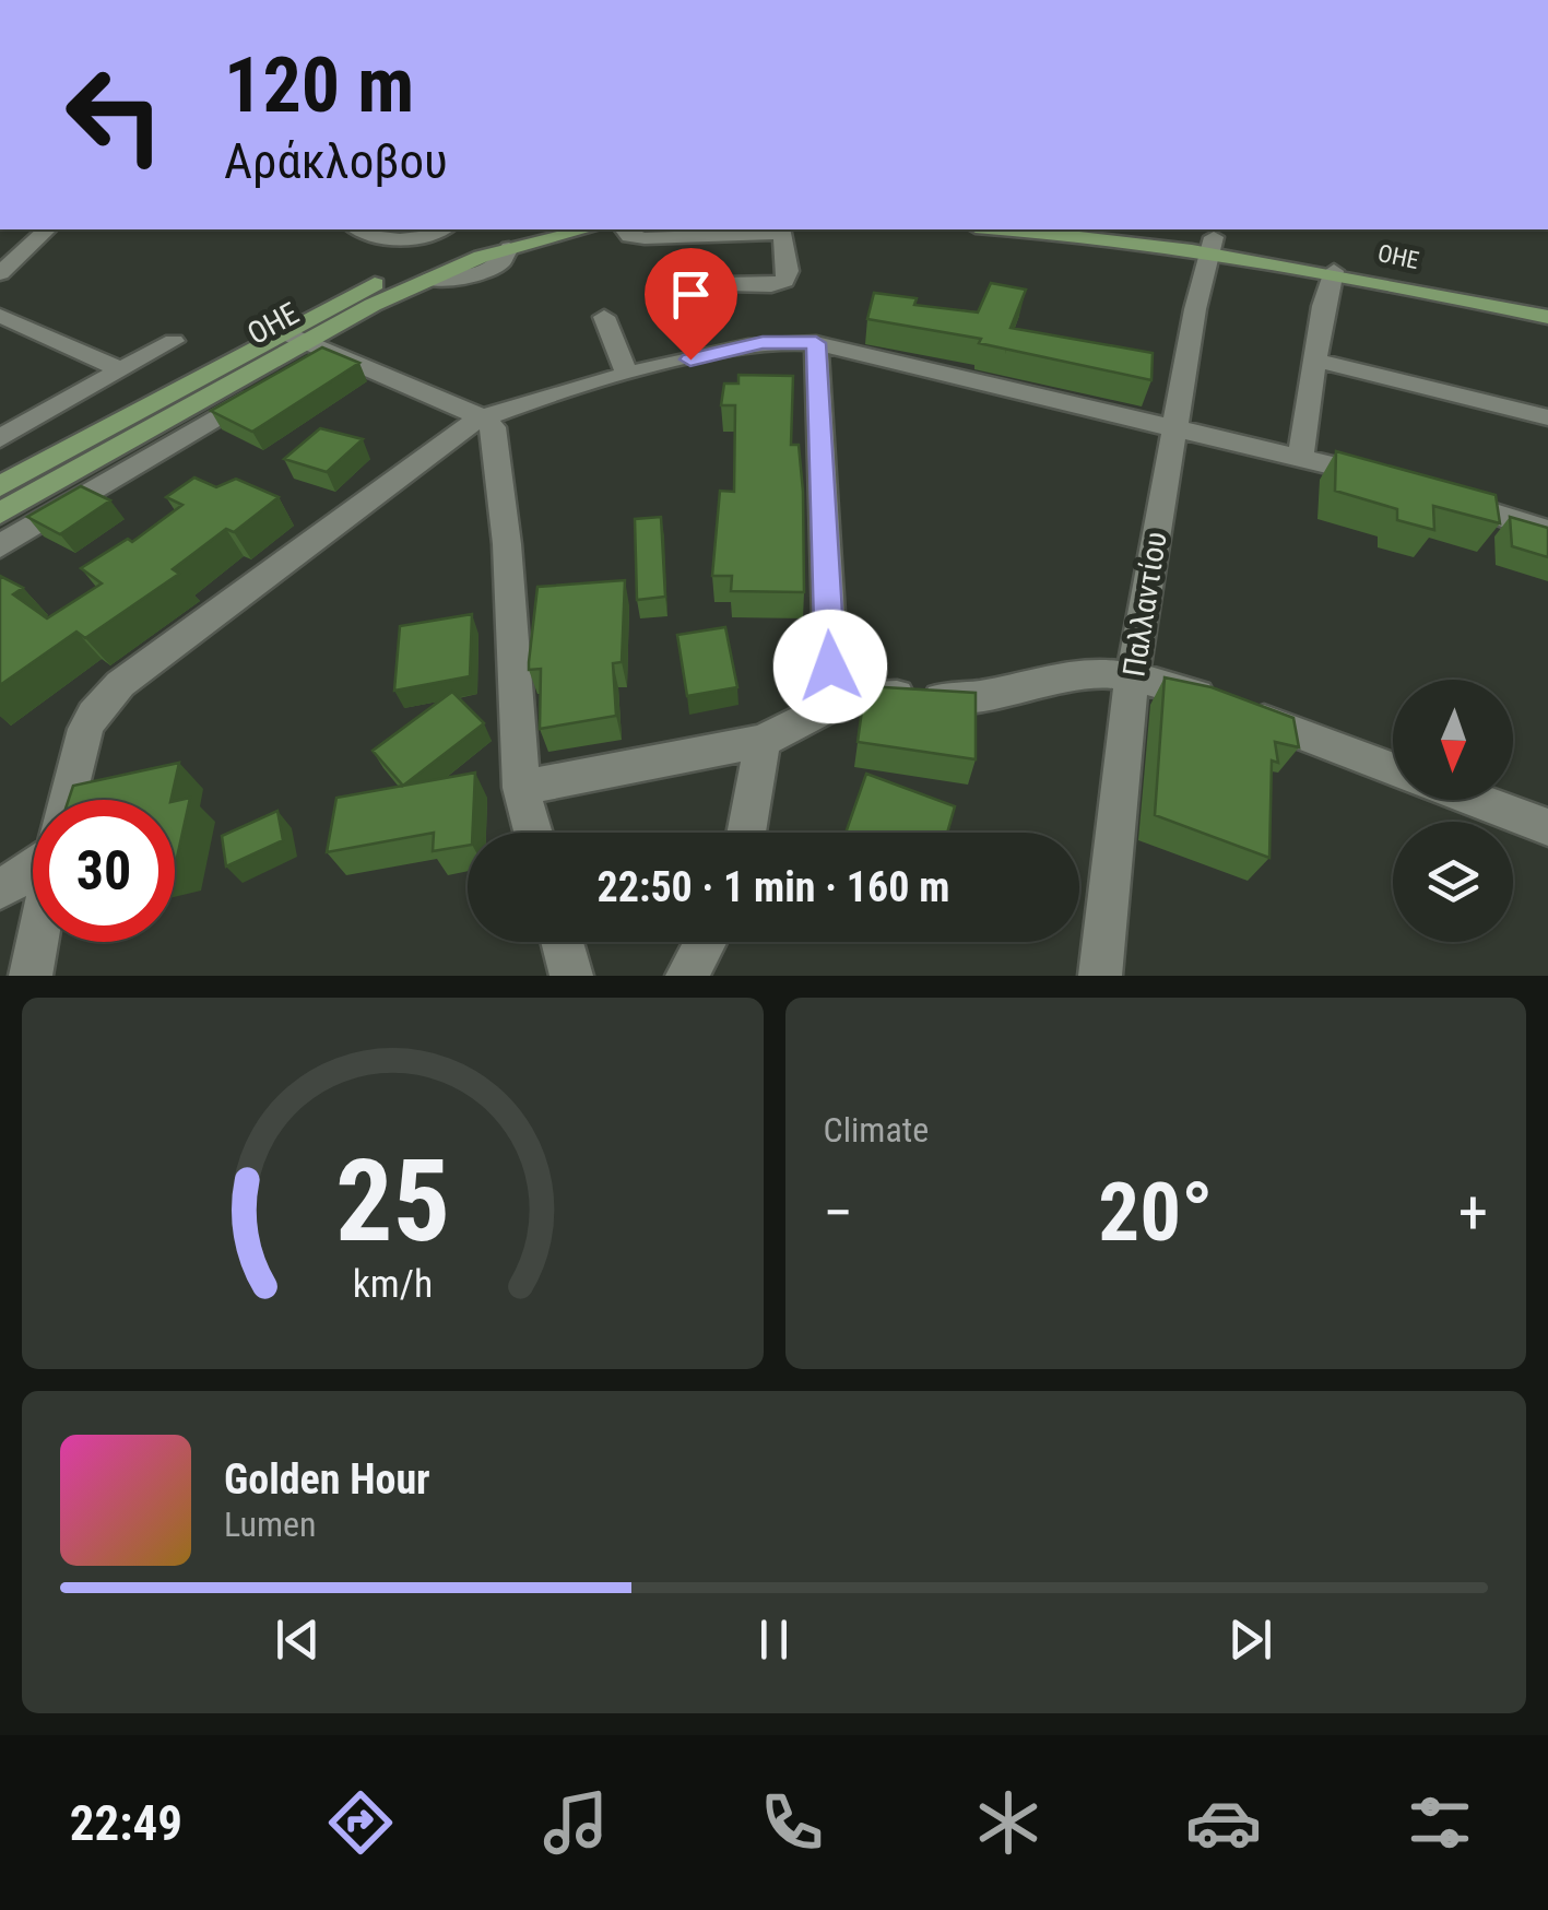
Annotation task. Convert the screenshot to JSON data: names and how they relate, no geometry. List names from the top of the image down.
{
  "streets": {
    "main road": ["ΟΗΕ"],
    "street": ["Παλλαντίου"]
  },
  "crossings": [
    ["ΟΗΕ", "Παλλαντίου"]
  ],
  "north": "bottom",
  "page": {
    "turn": ["120 m", "Αράκλοβου"],
    "limit": "30",
    "trip": "22:50 · 1 min · 160 m",
    "tile": "Climate",
    "heat": ["−", "20°", "+"],
    "song": ["Golden Hour", "Lumen"],
    "tabs": "22:49",
    "gauge": ["25", "km/h"]
  }
}
